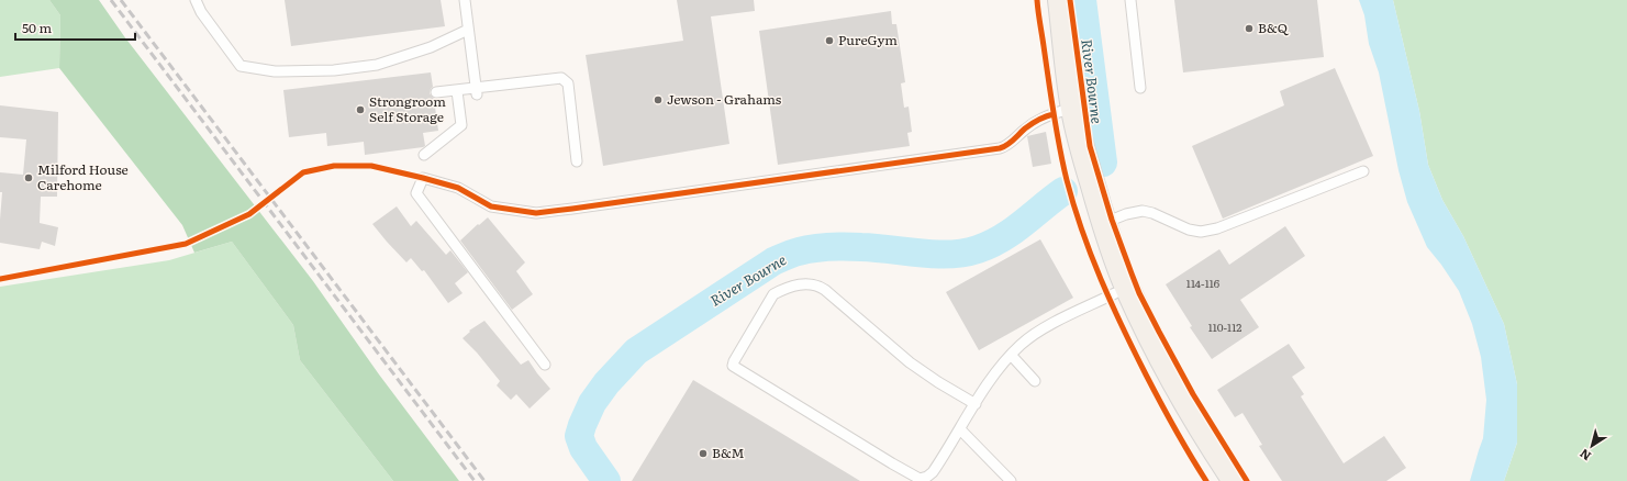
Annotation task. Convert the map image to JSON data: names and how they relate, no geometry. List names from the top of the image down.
{
  "water": ["River Bourne"],
  "places": [
    "B&Q",
    "PureGym",
    "Jewson - Grahams",
    "Strongroom Self Storage",
    "Milford House Carehome",
    "B&M"
  ],
  "house_numbers": ["114-116", "110-112"],
  "scale_bar": "50 m",
  "north": "bottom left"
}
